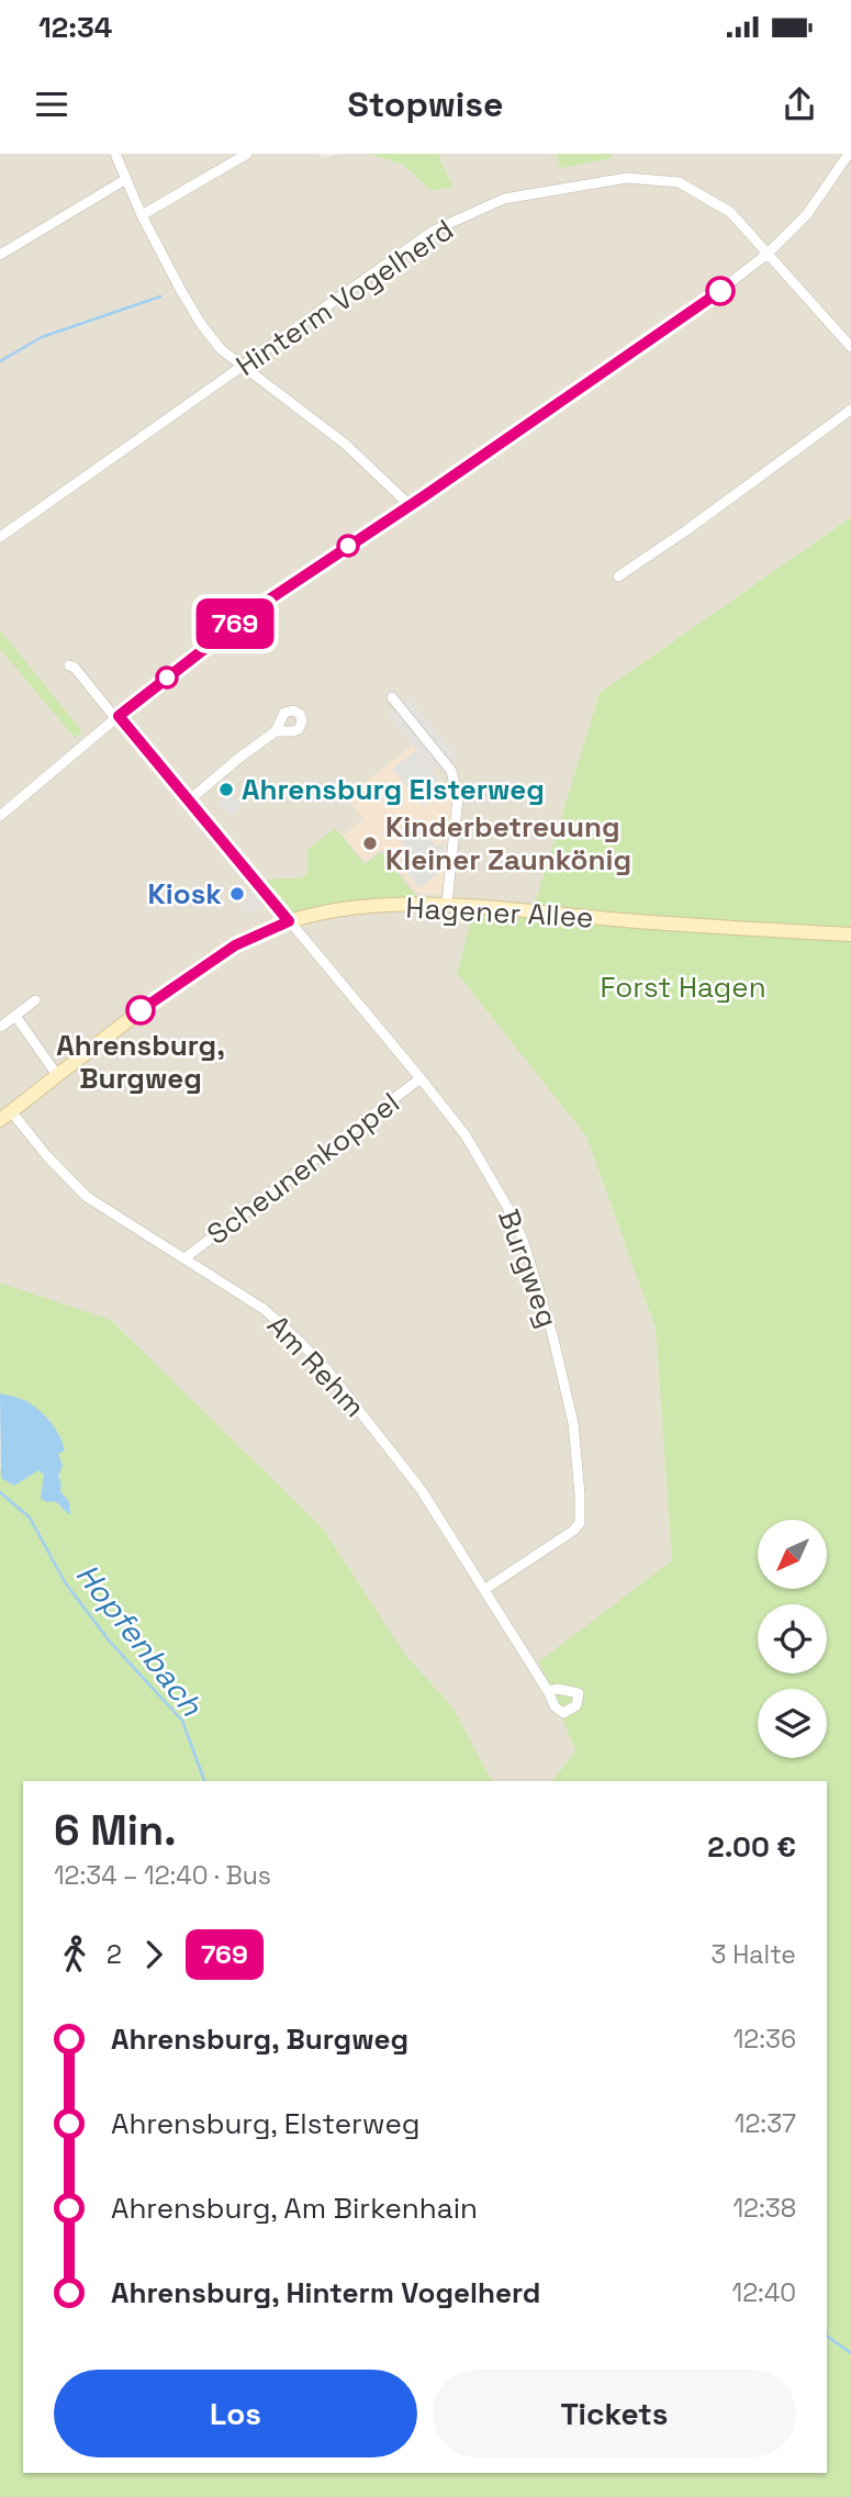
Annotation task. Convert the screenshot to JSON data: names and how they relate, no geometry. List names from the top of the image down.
{
  "streets": {
    "street": [
      "Hinterm Vogelherd",
      "Hagener Allee",
      "Scheunenkoppel",
      "Burgweg",
      "Am Rehm"
    ]
  },
  "crossings": [
    ["Hagener Allee", "Burgweg"],
    ["Hagener Allee", "Am Rehm"],
    ["Scheunenkoppel", "Burgweg"],
    ["Scheunenkoppel", "Am Rehm"],
    ["Burgweg", "Am Rehm"]
  ],
  "water": ["Hopfenbach"],
  "parks": ["Forst Hagen"],
  "places": [
    "Ahrensburg Elsterweg",
    "Kinderbetreuung Kleiner Zaunkönig",
    "Kiosk",
    "Ahrensburg, Burgweg"
  ],
  "lines": ["bus line 769"],
  "north": "bottom left",
  "page": {
    "status": "12:34",
    "header": "Stopwise",
    "on_map": "769",
    "heading": ["6 Min.", "12:34 – 12:40 · Bus", "2.00 €"],
    "legs": ["2", "769", "3 Halte"],
    "list": [
      {
        "name": "Ahrensburg, Burgweg",
        "value": "12:36"
      },
      {
        "name": "Ahrensburg, Elsterweg",
        "value": "12:37"
      },
      {
        "name": "Ahrensburg, Am Birkenhain",
        "value": "12:38"
      },
      {
        "name": "Ahrensburg, Hinterm Vogelherd",
        "value": "12:40"
      }
    ],
    "buttons": ["Los", "Tickets"]
  }
}
